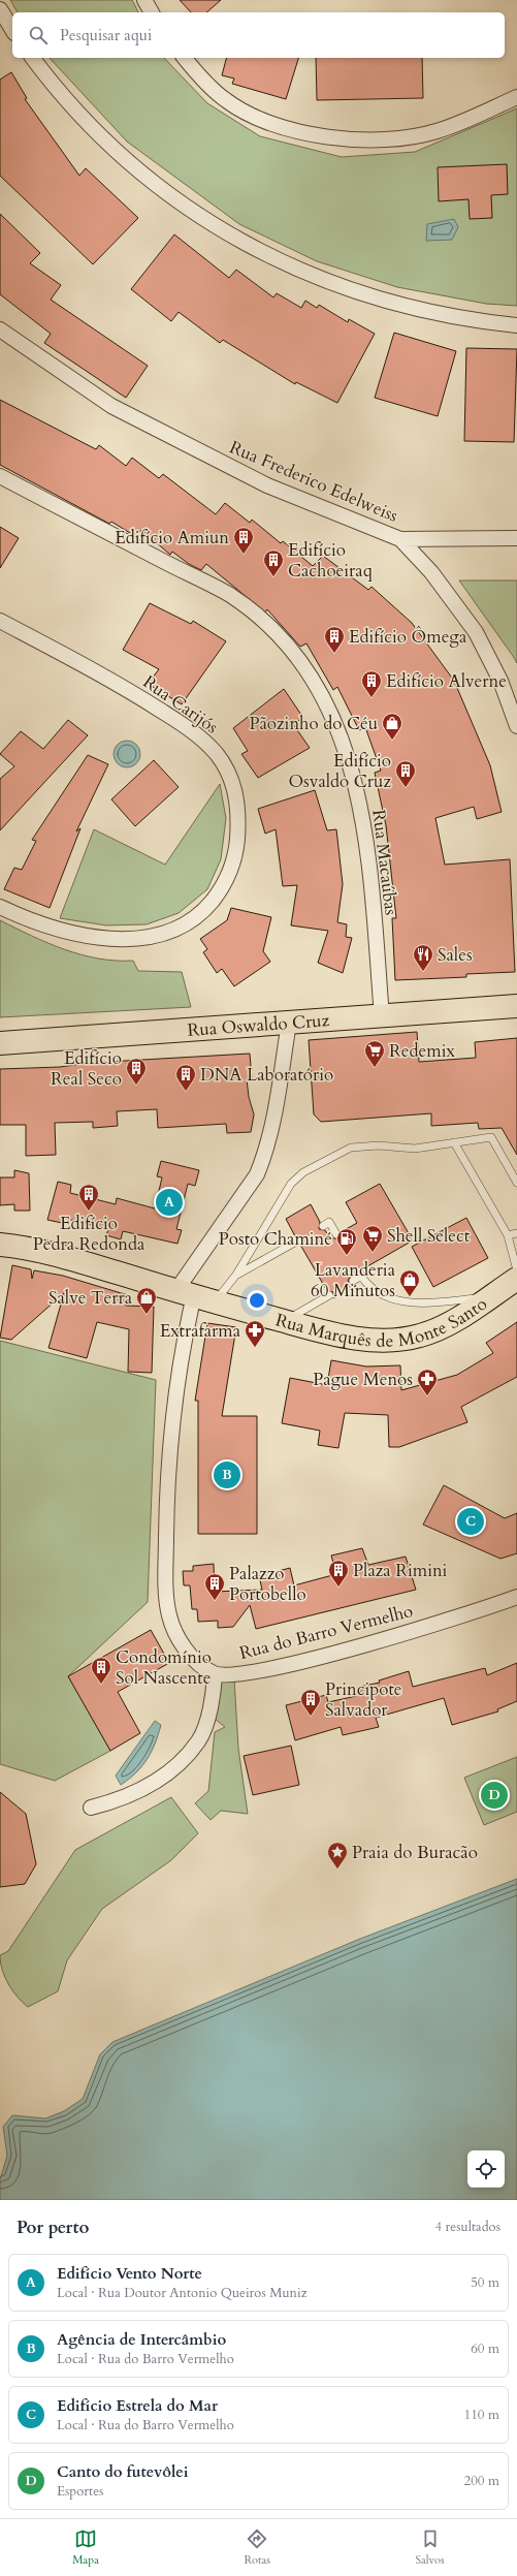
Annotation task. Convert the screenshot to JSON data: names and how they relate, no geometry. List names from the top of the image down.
{
  "streets": {
    "main road": ["Rua Oswaldo Cruz", "Rua Marquês de Monte Santo"],
    "street": [
      "Rua Frederico Edelweiss",
      "Rua Carijós",
      "Rua Macaúbas",
      "Rua do Barro Vermelho"
    ]
  },
  "crossings": [
    ["Rua Macaúbas", "Rua Oswaldo Cruz"]
  ],
  "places": {
    "building": [
      "Edifício Amiun",
      "Edifício Cachoeiraq",
      "Edifício Ômega",
      "Edifício Alverne",
      "Edifício Osvaldo Cruz",
      "Edifício Real Seco",
      "DNA Laboratório",
      "Edifício Pedra Redonda",
      "Plaza Rimini",
      "Palazzo Portobello",
      "Condomínio Sol Nascente",
      "Principote Salvador"
    ],
    "shop": ["Pãozinho do Céu", "Lavanderia 60 Minutos", "Salve Terra"],
    "restaurant": ["Sales"],
    "supermarket": ["Redemix", "Shell Select"],
    "fuel station": ["Posto Chaminé"],
    "pharmacy": ["Extrafarma", "Pague Menos"],
    "place": ["Praia do Buracão"]
  },
  "page": {
    "search": "Pesquisar aqui",
    "pins": [
      "A",
      "B",
      "C",
      "D"
    ],
    "heading": ["Por perto", "4 resultados"],
    "list": [
      {
        "mark": "A",
        "name": "Edifício Vento Norte",
        "note": "Local · Rua Doutor Antonio Queiros Muniz",
        "value": "50 m"
      },
      {
        "mark": "B",
        "name": "Agência de Intercâmbio",
        "note": "Local · Rua do Barro Vermelho",
        "value": "60 m"
      },
      {
        "mark": "C",
        "name": "Edifício Estrela do Mar",
        "note": "Local · Rua do Barro Vermelho",
        "value": "110 m"
      },
      {
        "mark": "D",
        "name": "Canto do futevôlei",
        "note": "Esportes",
        "value": "200 m"
      }
    ],
    "nav": ["Mapa", "Rotas", "Salvos"]
  }
}
